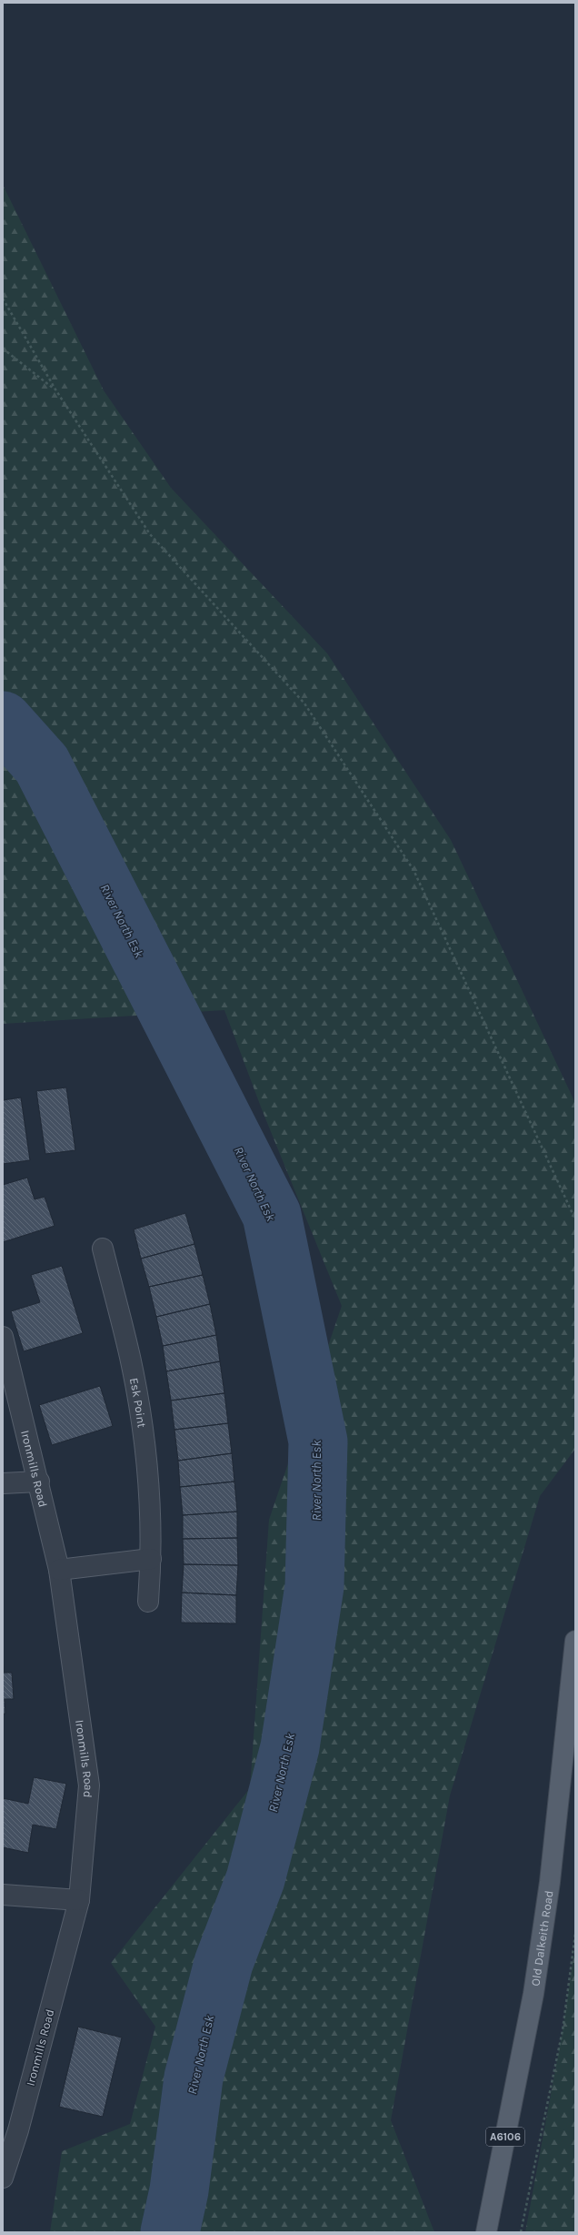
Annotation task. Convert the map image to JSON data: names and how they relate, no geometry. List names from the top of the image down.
{
  "streets": {
    "main road": ["Old Dalkeith Road", "A6106"],
    "street": ["Esk Point", "Ironmills Road"]
  },
  "water": ["River North Esk"]
}
